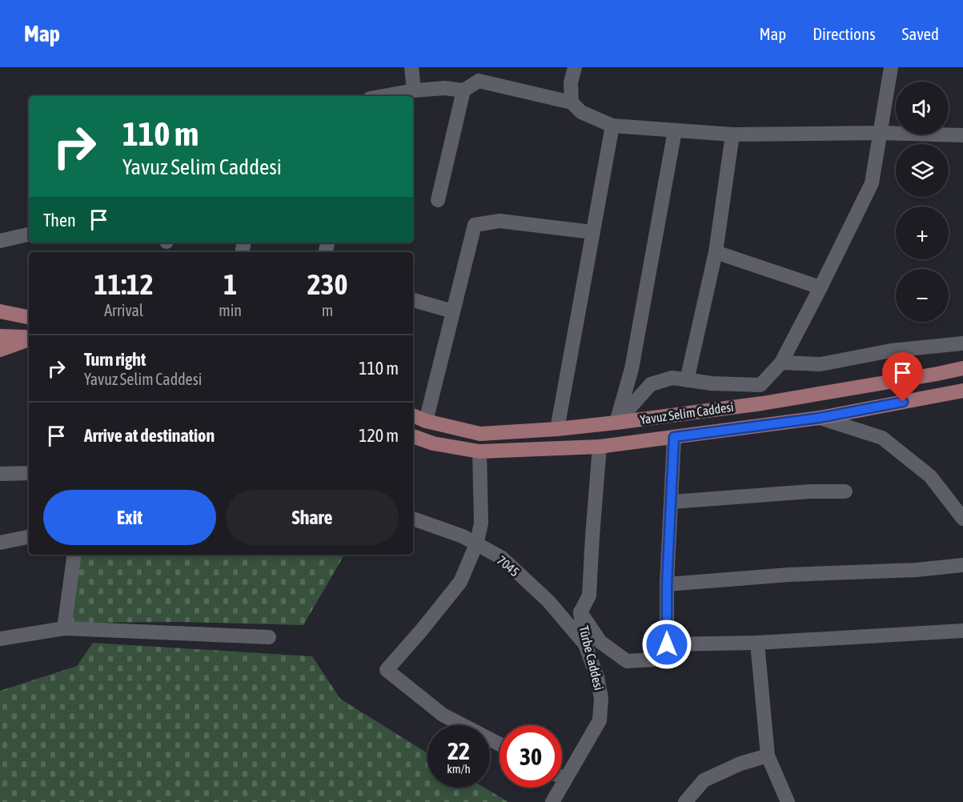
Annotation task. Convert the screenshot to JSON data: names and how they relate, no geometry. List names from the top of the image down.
{
  "streets": {
    "main road": ["Yavuz Selim Caddesi"],
    "street": ["7045", "Türbe Caddesi"]
  },
  "crossings": [
    ["Yavuz Selim Caddesi", "Türbe Caddesi"],
    ["7045", "Türbe Caddesi"]
  ],
  "page": {
    "header": "Map",
    "nav": ["Map", "Directions", "Saved"],
    "map_buttons": ["+", "−"],
    "turn": ["110 m", "Yavuz Selim Caddesi"],
    "then": "Then",
    "eta": [
      "11:12",
      "Arrival",
      "1",
      "min",
      "230",
      "m"
    ],
    "list": [
      {
        "name": "Turn right",
        "note": "Yavuz Selim Caddesi",
        "value": "110 m"
      },
      {
        "name": "Arrive at destination",
        "value": "120 m"
      }
    ],
    "buttons": ["Exit", "Share"],
    "speed": "22 km/h",
    "limit": "30"
  }
}
